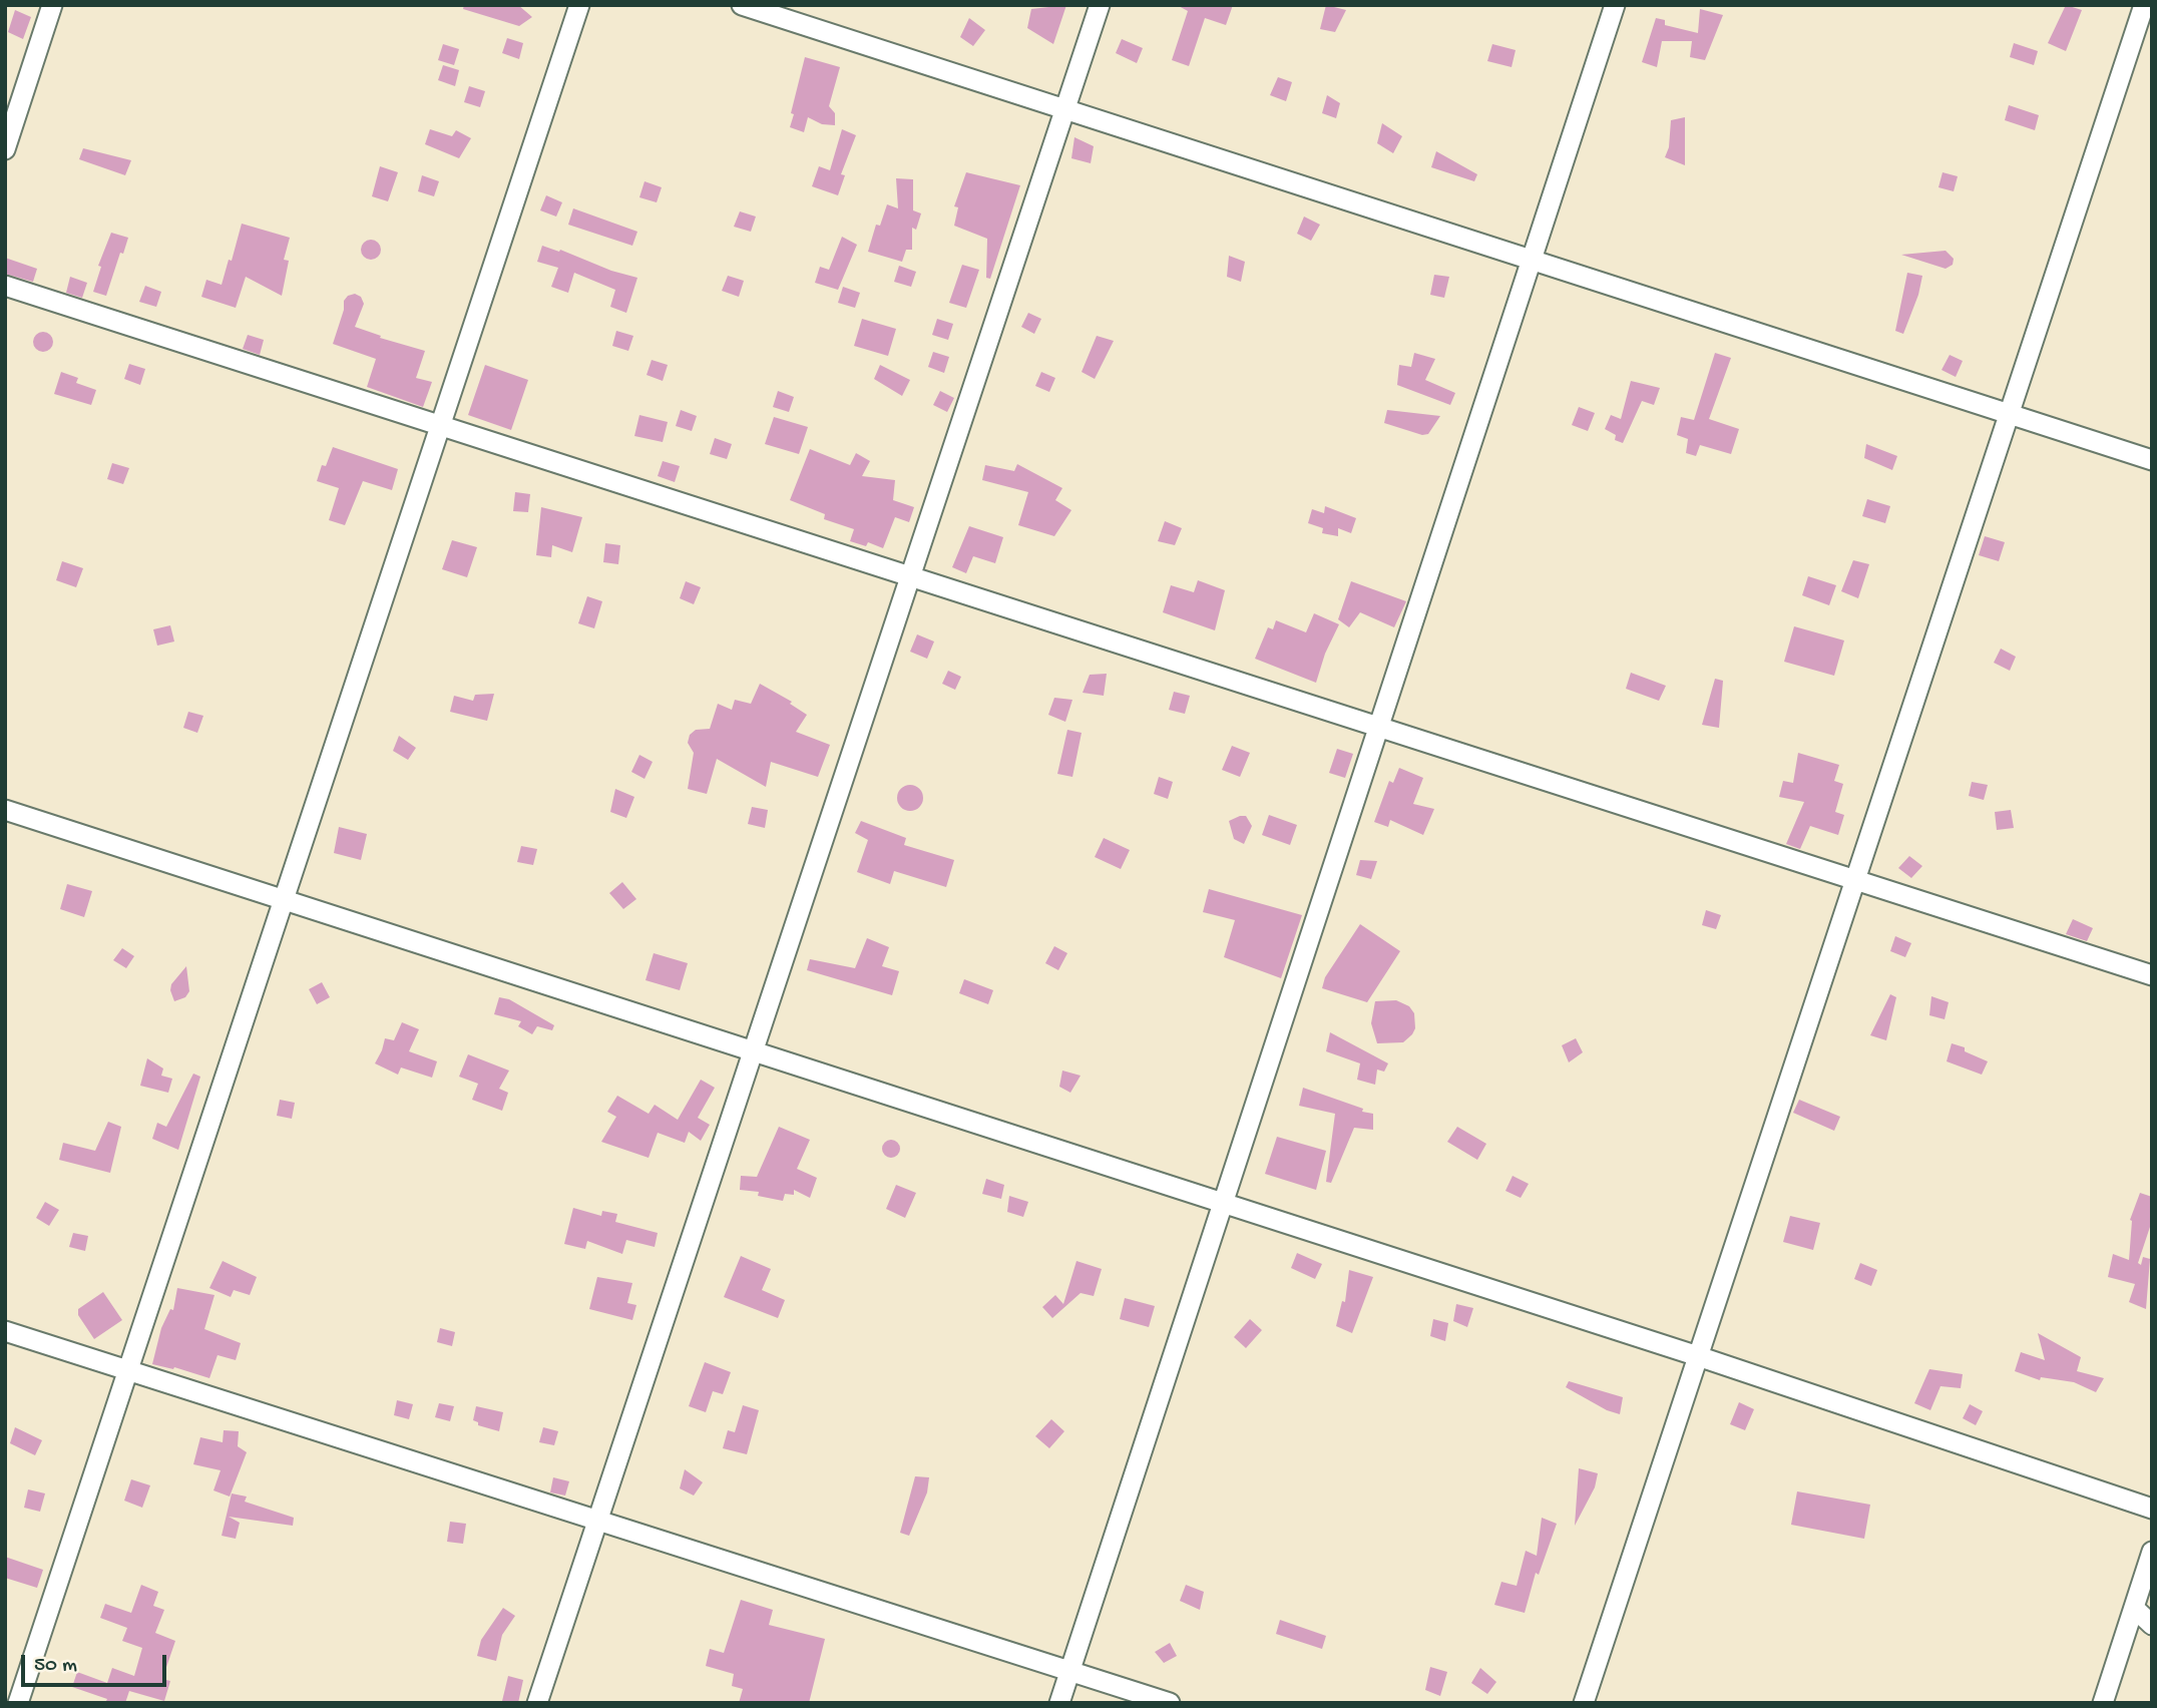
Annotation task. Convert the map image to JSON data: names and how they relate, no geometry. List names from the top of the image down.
{
  "scale_bar": "50 m"
}
